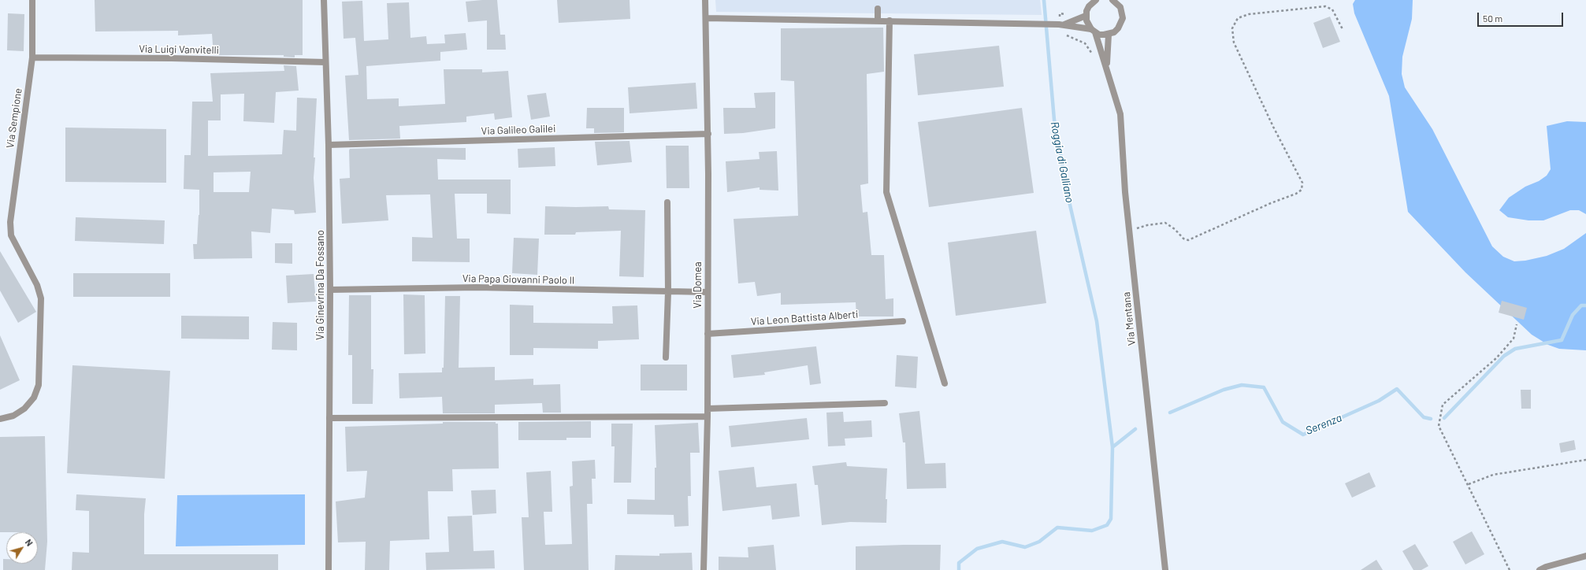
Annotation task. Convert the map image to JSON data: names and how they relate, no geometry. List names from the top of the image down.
{
  "streets": {
    "street": [
      "Via Luigi Vanvitelli",
      "Via Sempione",
      "Via Galileo Galilei",
      "Via Papa Giovanni Paolo II",
      "Via Ginevrina Da Fossano",
      "Via Domea",
      "Via Leon Battista Alberti",
      "Via Mentana"
    ]
  },
  "crossings": [
    ["Via Luigi Vanvitelli", "Via Sempione"],
    ["Via Luigi Vanvitelli", "Via Ginevrina Da Fossano"],
    ["Via Galileo Galilei", "Via Ginevrina Da Fossano"],
    ["Via Galileo Galilei", "Via Domea"],
    ["Via Papa Giovanni Paolo II", "Via Ginevrina Da Fossano"],
    ["Via Papa Giovanni Paolo II", "Via Domea"],
    ["Via Domea", "Via Leon Battista Alberti"]
  ],
  "water": ["Roggia di Galliano", "Serenza"],
  "scale_bar": "50 m",
  "north": "top right"
}
